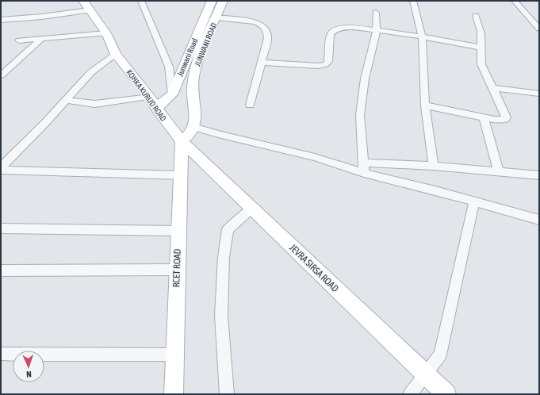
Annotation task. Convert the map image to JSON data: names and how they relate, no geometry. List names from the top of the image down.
{
  "streets": {
    "main road": [
      "JUNWANI ROAD",
      "Junwani Road",
      "KOHKA KURUD ROAD",
      "RCET ROAD",
      "JEVRA SIRSA ROAD"
    ]
  },
  "crossings": [
    ["Junwani Road", "KOHKA KURUD ROAD"],
    ["KOHKA KURUD ROAD", "RCET ROAD"],
    ["KOHKA KURUD ROAD", "JEVRA SIRSA ROAD"],
    ["RCET ROAD", "JEVRA SIRSA ROAD"]
  ],
  "north": "bottom"
}
